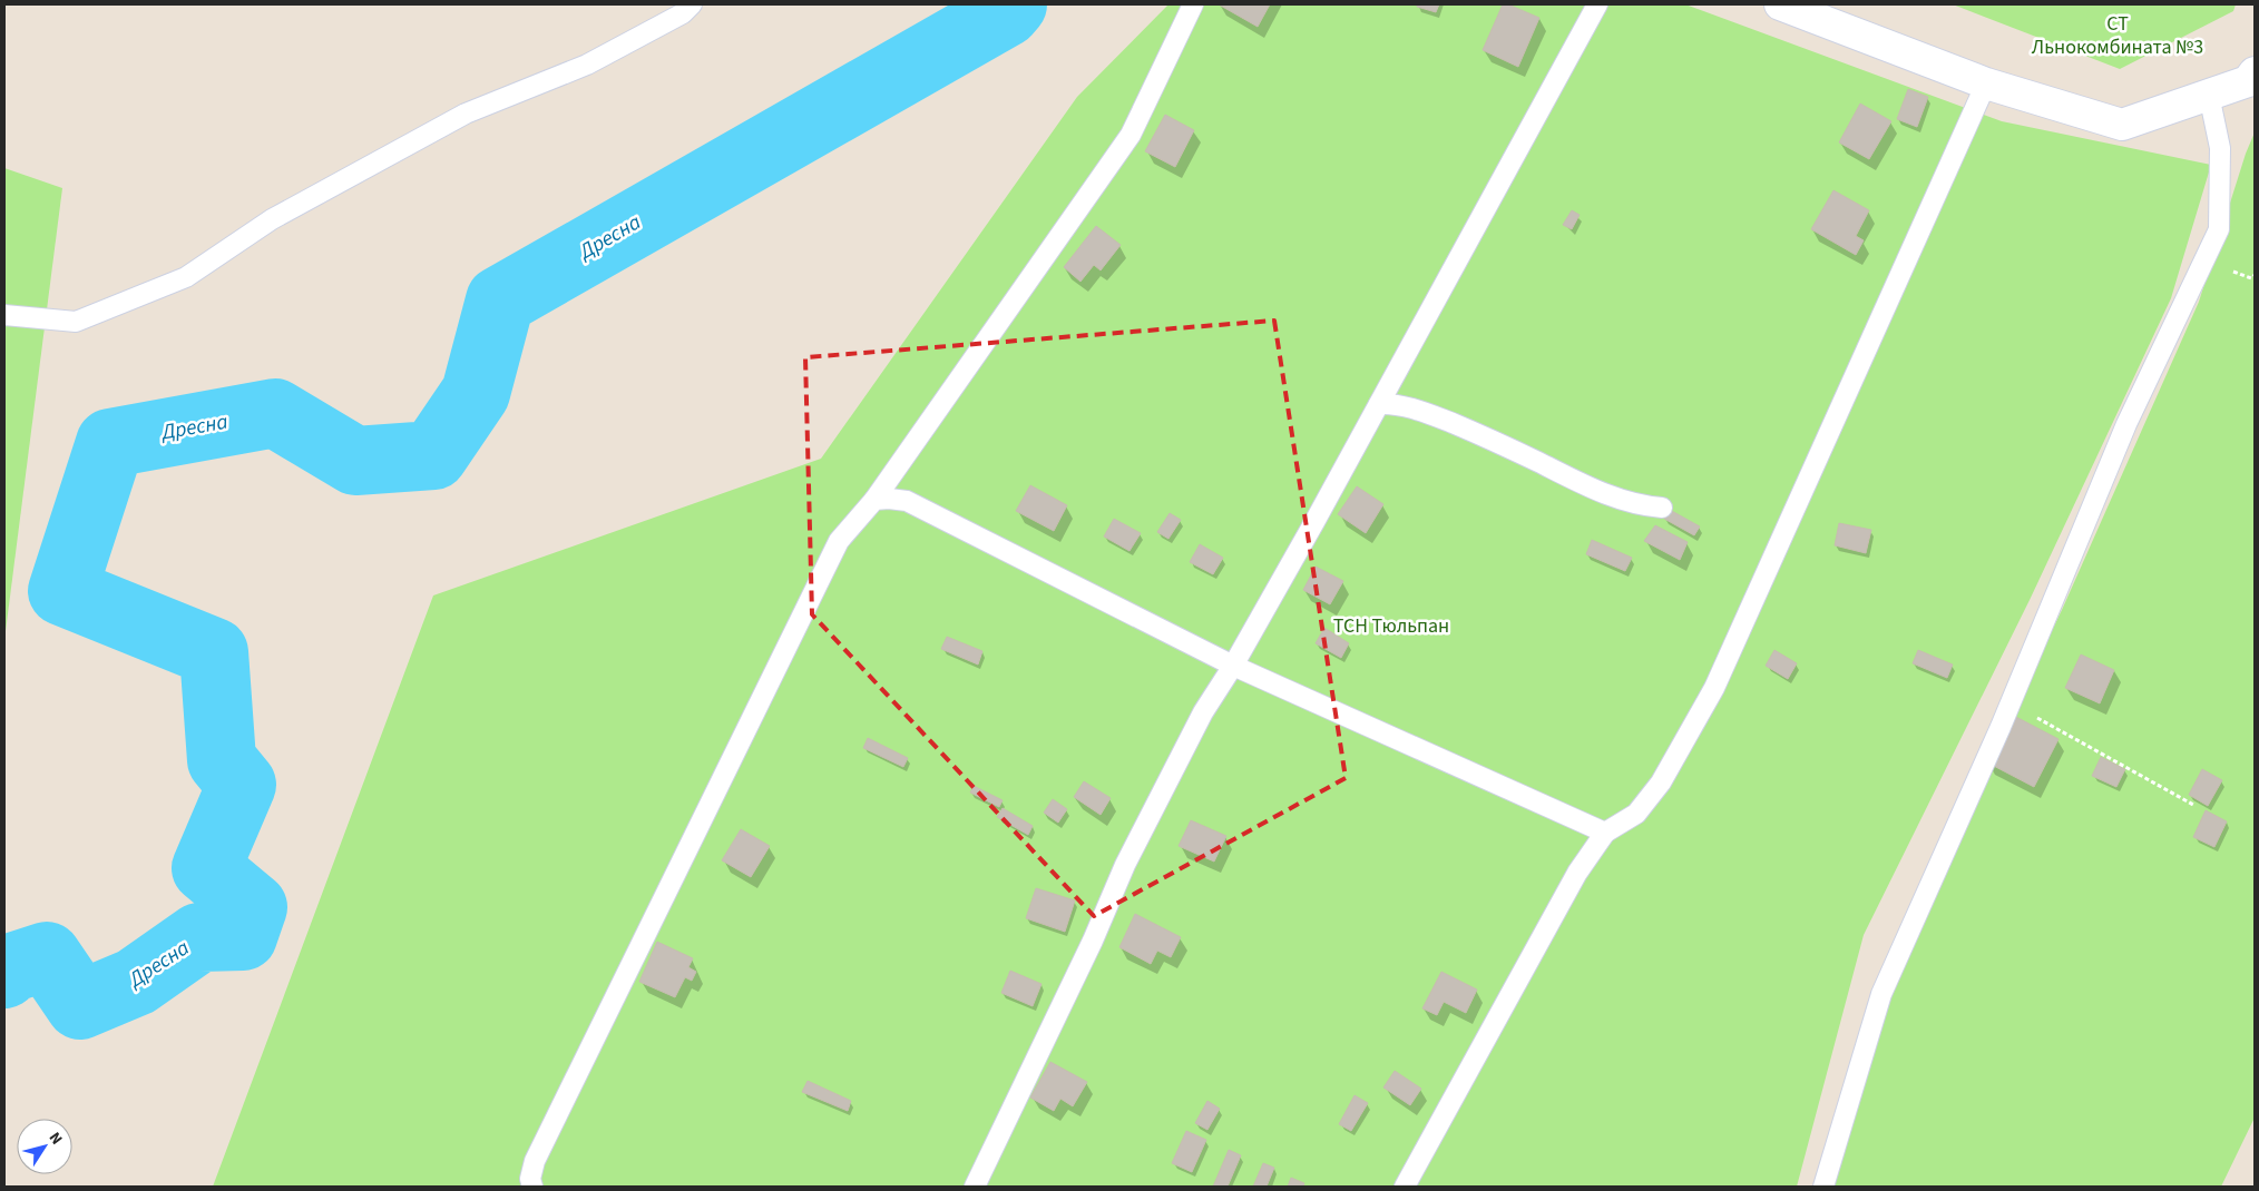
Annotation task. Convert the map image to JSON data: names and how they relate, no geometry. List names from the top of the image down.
{
  "water": ["Дресна"],
  "parks": ["СТ Льнокомбината №3", "ТСН Тюльпан"],
  "north": "top right"
}
